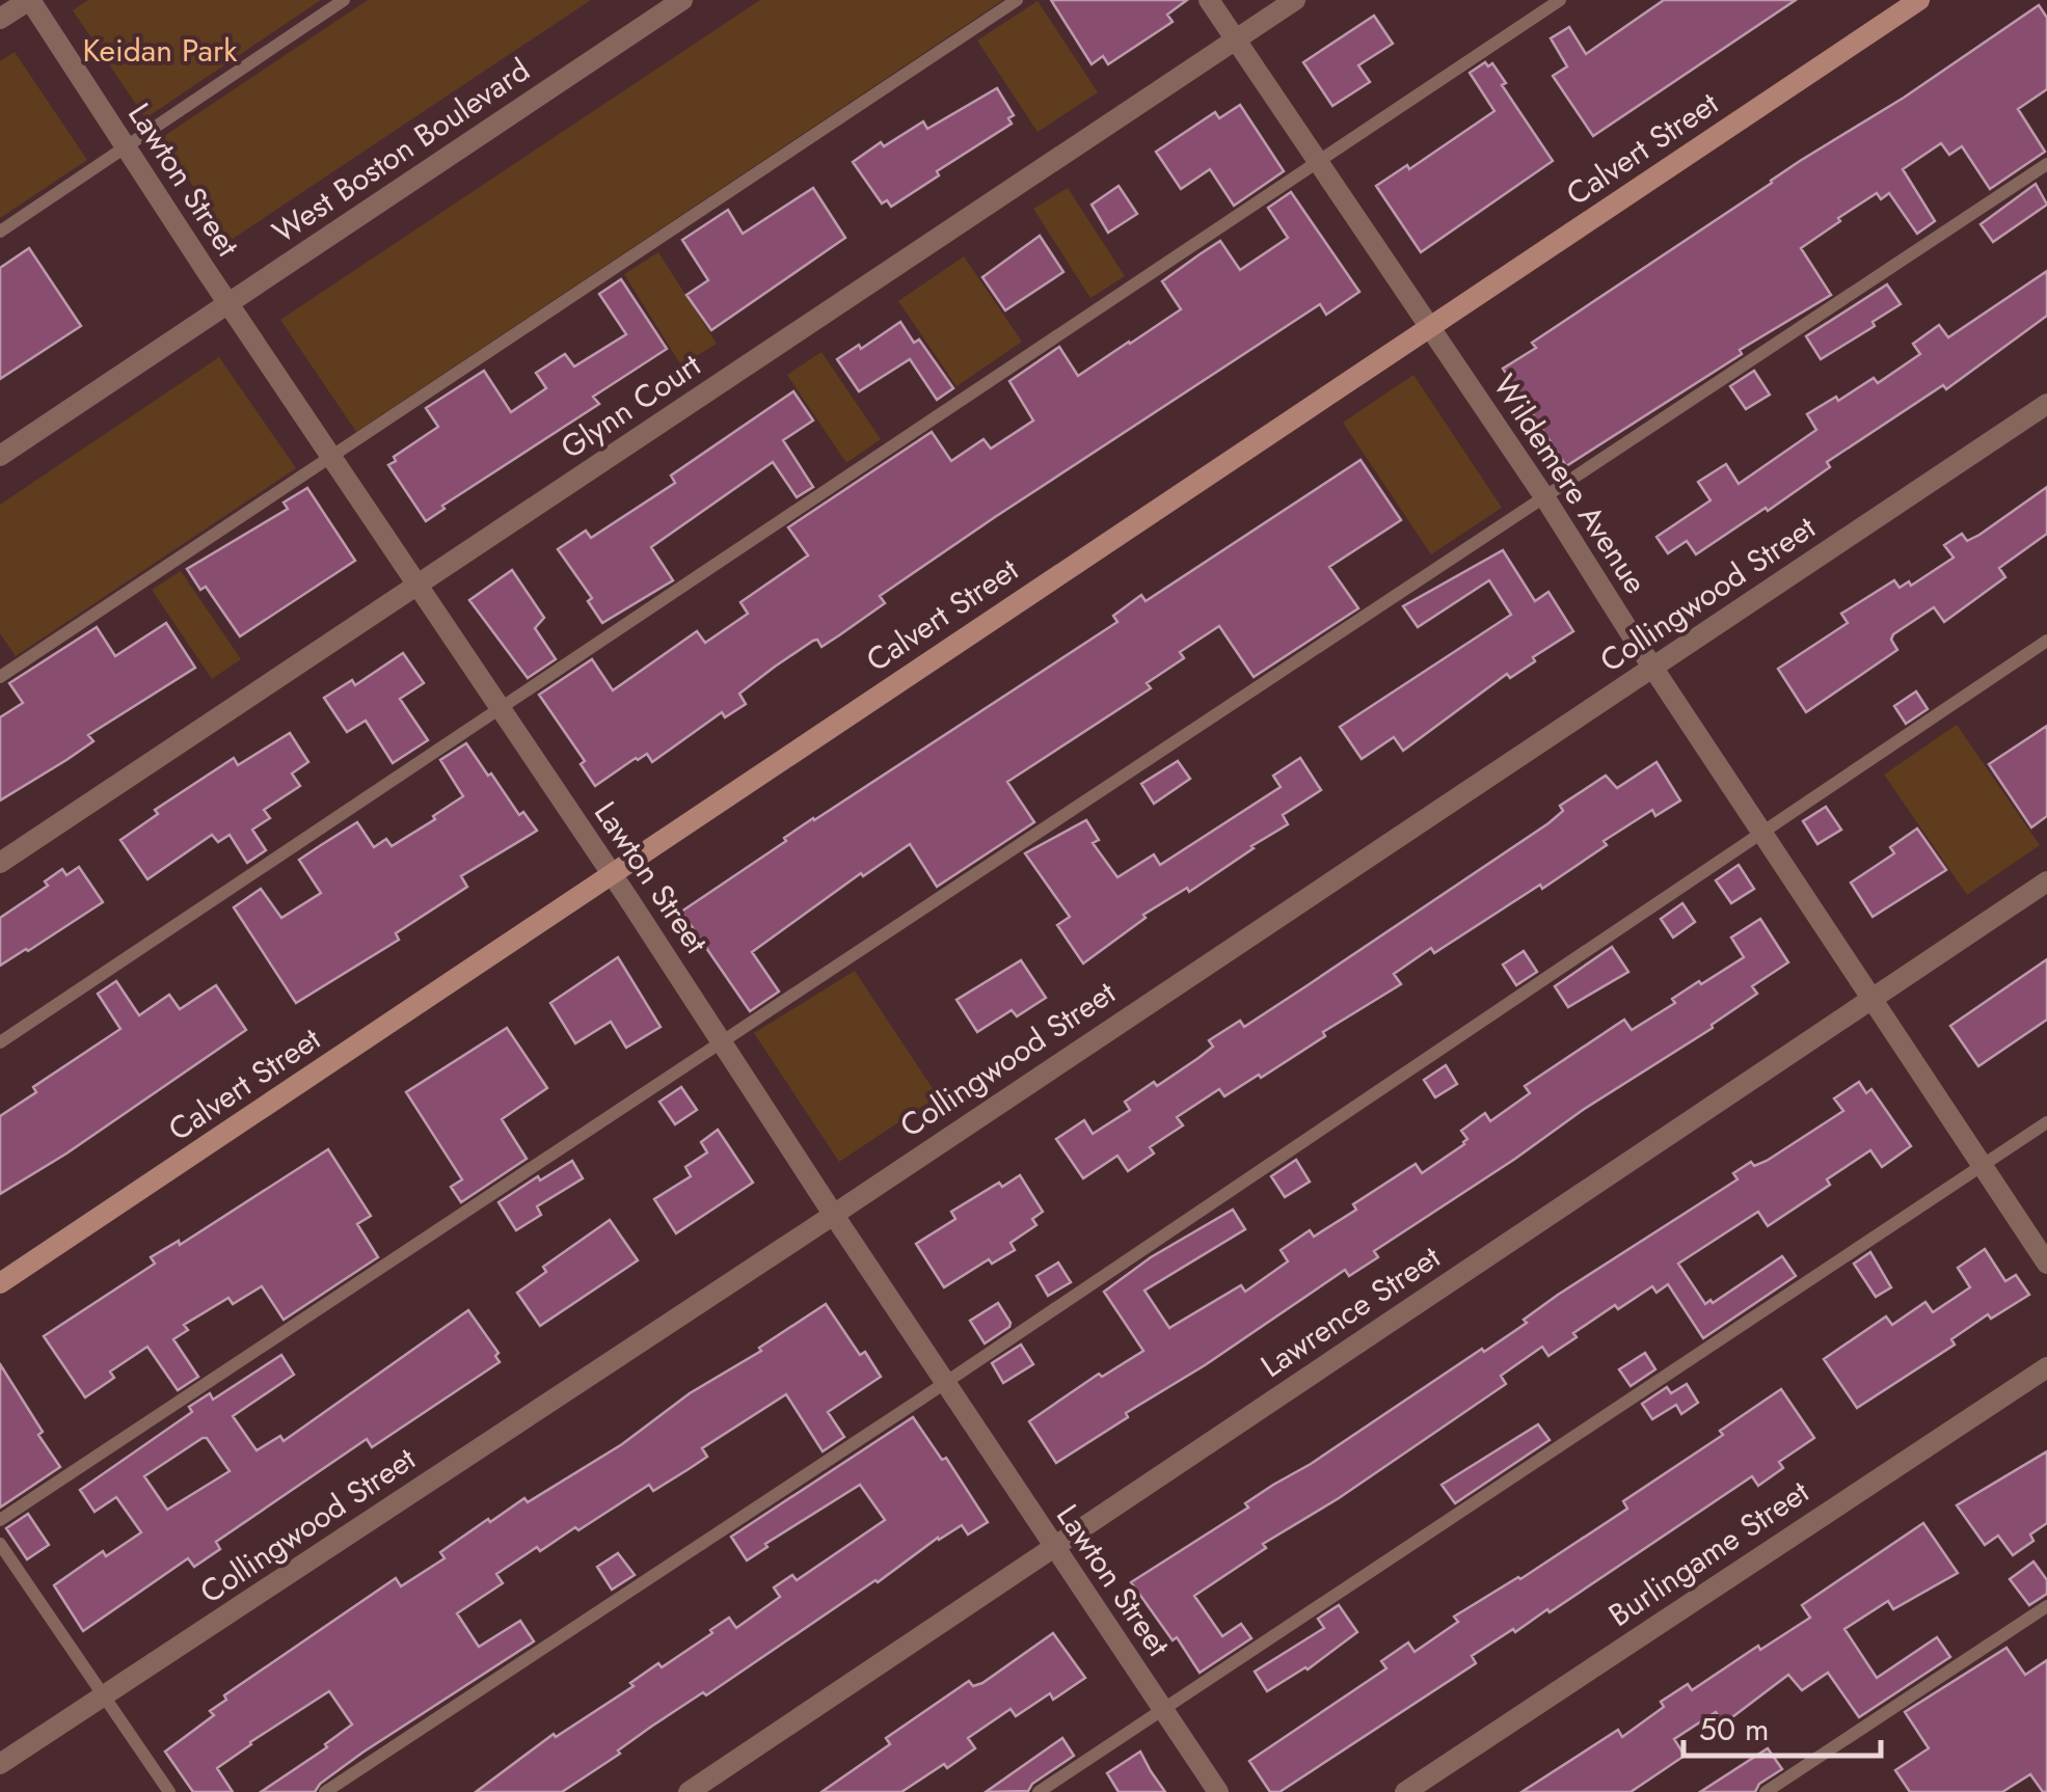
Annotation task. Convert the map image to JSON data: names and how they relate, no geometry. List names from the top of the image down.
{
  "streets": {
    "street": [
      "Calvert Street",
      "West Boston Boulevard",
      "Lawton Street",
      "Glynn Court",
      "Wildemere Avenue",
      "Collingwood Street",
      "Lawrence Street",
      "Burlingame Street"
    ]
  },
  "crossings": [
    ["Calvert Street", "Lawton Street"],
    ["Calvert Street", "Wildemere Avenue"],
    ["West Boston Boulevard", "Lawton Street"],
    ["Lawton Street", "Glynn Court"],
    ["Lawton Street", "Collingwood Street"],
    ["Lawton Street", "Lawrence Street"],
    ["Glynn Court", "Wildemere Avenue"],
    ["Wildemere Avenue", "Collingwood Street"],
    ["Wildemere Avenue", "Lawrence Street"]
  ],
  "parks": ["Keidan Park"],
  "scale_bar": "50 m"
}
